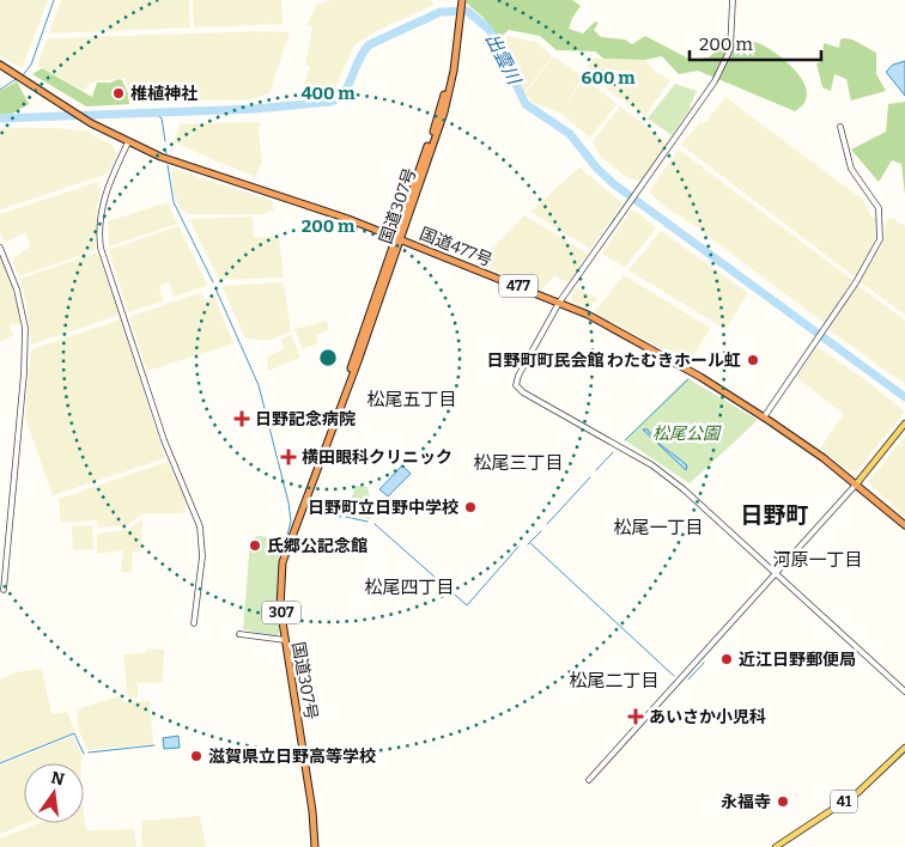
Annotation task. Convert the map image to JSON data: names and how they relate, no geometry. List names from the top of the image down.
{
  "streets": {
    "highway": [
      "国道307号",
      "国道477号",
      "477",
      "307"
    ],
    "main road": ["41"]
  },
  "crossings": [
    ["国道307号", "国道477号"]
  ],
  "districts": [
    "松尾五丁目",
    "松尾三丁目",
    "日野町",
    "松尾一丁目",
    "河原一丁目",
    "松尾四丁目",
    "松尾二丁目"
  ],
  "water": ["出雲川"],
  "parks": ["松尾公園"],
  "places": {
    "other": [
      "椎植神社",
      "日野町町民会館 わたむきホール虹",
      "日野町立日野中学校",
      "氏郷公記念館",
      "近江日野郵便局",
      "滋賀県立日野高等学校",
      "永福寺"
    ],
    "health": ["日野記念病院", "横田眼科クリニック", "あいさか小児科"]
  },
  "scale_bar": "200 m",
  "north": "top",
  "rings": ["600 m", "400 m", "200 m"]
}
